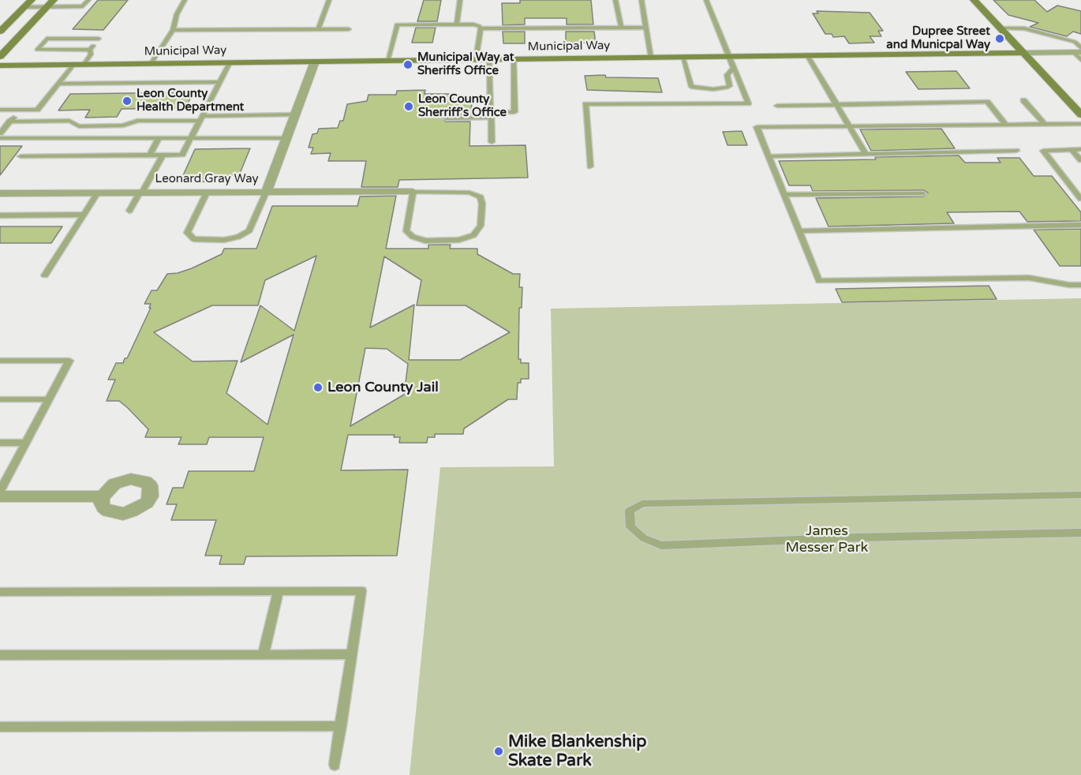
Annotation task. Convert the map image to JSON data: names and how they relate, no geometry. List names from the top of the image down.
{
  "streets": {
    "street": ["Municipal Way", "Leonard Gray Way"]
  },
  "parks": ["James Messer Park"],
  "places": [
    "Dupree Street and Municpal Way",
    "Municipal Way at Sheriffs Office",
    "Leon County Health Department",
    "Leon County Sherriff's Office",
    "Leon County Jail",
    "Mike Blankenship Skate Park"
  ]
}
